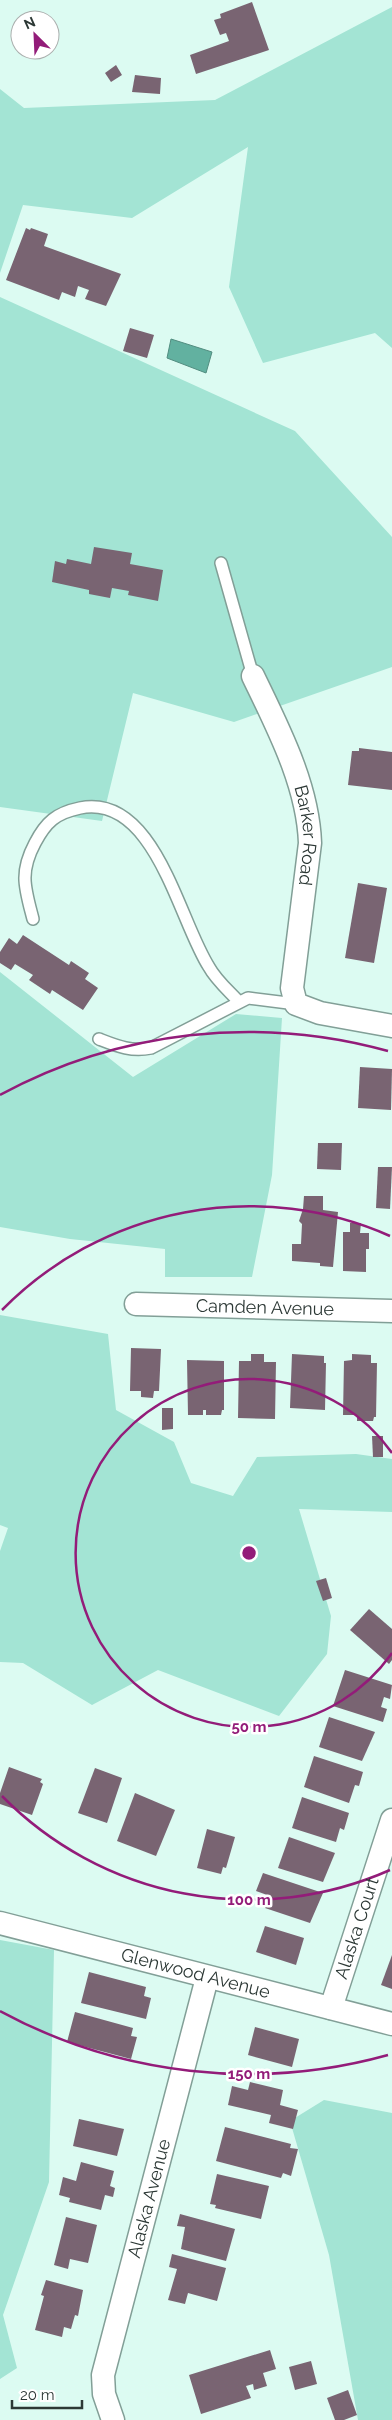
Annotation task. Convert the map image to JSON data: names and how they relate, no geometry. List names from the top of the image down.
{
  "streets": {
    "street": [
      "Barker Road",
      "Camden Avenue",
      "Alaska Court",
      "Glenwood Avenue",
      "Alaska Avenue"
    ]
  },
  "crossings": [
    ["Alaska Court", "Glenwood Avenue"],
    ["Glenwood Avenue", "Alaska Avenue"]
  ],
  "scale_bar": "20 m",
  "north": "top left",
  "rings": ["50 m", "100 m", "150 m"]
}
